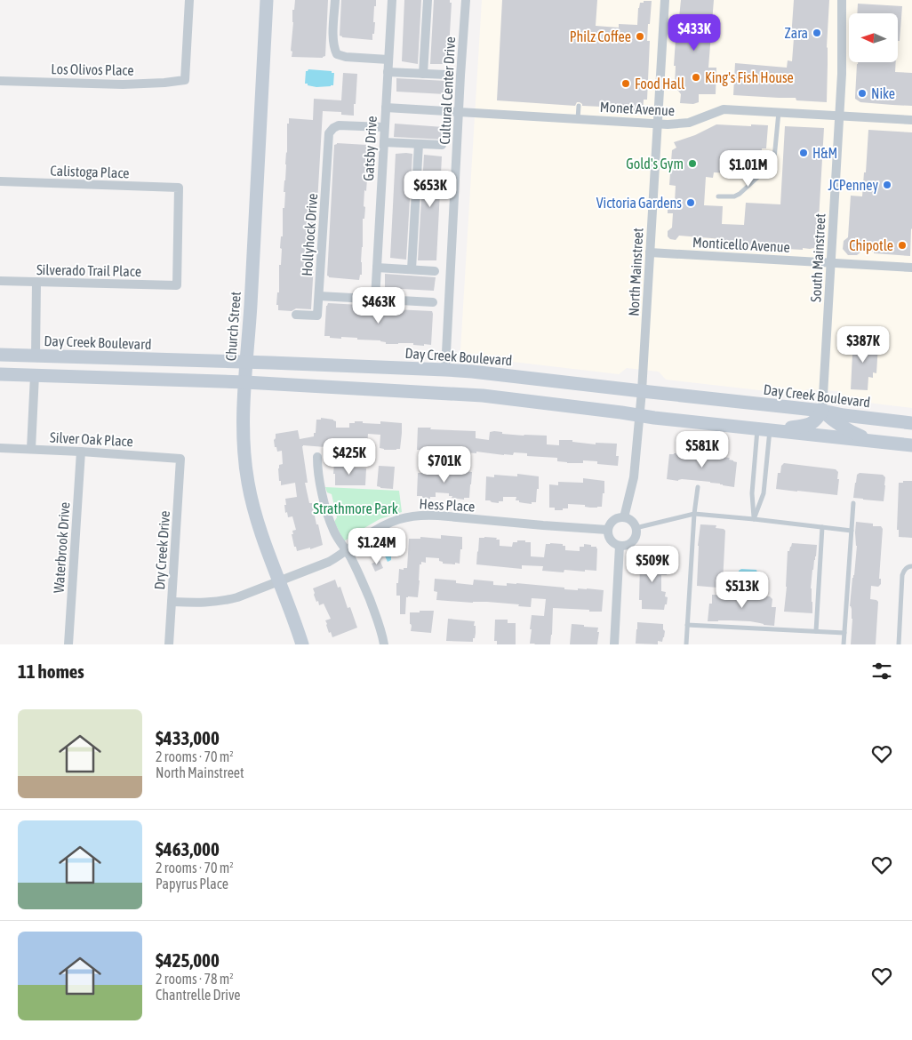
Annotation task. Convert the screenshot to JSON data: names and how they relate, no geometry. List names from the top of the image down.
{
  "streets": {
    "main road": ["Church Street", "Day Creek Boulevard"],
    "street": [
      "Los Olivos Place",
      "Cultural Center Drive",
      "Monet Avenue",
      "Gatsby Drive",
      "Calistoga Place",
      "Hollyhock Drive",
      "Monticello Avenue",
      "South Mainstreet",
      "Silverado Trail Place",
      "North Mainstreet",
      "Silver Oak Place",
      "Hess Place",
      "Waterbrook Drive",
      "Dry Creek Drive"
    ]
  },
  "crossings": [
    ["Cultural Center Drive", "Monet Avenue"],
    ["Cultural Center Drive", "Day Creek Boulevard"],
    ["Monet Avenue", "Gatsby Drive"],
    ["Monet Avenue", "South Mainstreet"],
    ["Monet Avenue", "North Mainstreet"],
    ["Gatsby Drive", "Hollyhock Drive"],
    ["Calistoga Place", "Silverado Trail Place"],
    ["Monticello Avenue", "South Mainstreet"],
    ["Monticello Avenue", "North Mainstreet"],
    ["South Mainstreet", "Day Creek Boulevard"],
    ["North Mainstreet", "Day Creek Boulevard"],
    ["North Mainstreet", "Hess Place"],
    ["Church Street", "Day Creek Boulevard"],
    ["Church Street", "Hess Place"],
    ["Silver Oak Place", "Waterbrook Drive"],
    ["Silver Oak Place", "Dry Creek Drive"],
    ["Hess Place", "Dry Creek Drive"]
  ],
  "parks": ["Strathmore Park"],
  "places": [
    "Zara",
    "Philz Coffee",
    "King's Fish House",
    "Food Hall",
    "Nike",
    "H&M",
    "Gold's Gym",
    "JCPenney",
    "Victoria Gardens",
    "Chipotle"
  ],
  "north": "left",
  "page": {
    "price": [
      "$433K",
      "$1.01M",
      "$653K",
      "$463K",
      "$387K",
      "$581K",
      "$425K",
      "$701K",
      "$1.24M",
      "$509K",
      "$513K"
    ],
    "heading": "11 homes",
    "list": [
      {
        "name": "$433,000",
        "note": "2 rooms · 70 m² · North Mainstreet"
      },
      {
        "name": "$463,000",
        "note": "2 rooms · 70 m² · Papyrus Place"
      },
      {
        "name": "$425,000",
        "note": "2 rooms · 78 m² · Chantrelle Drive"
      }
    ]
  }
}
